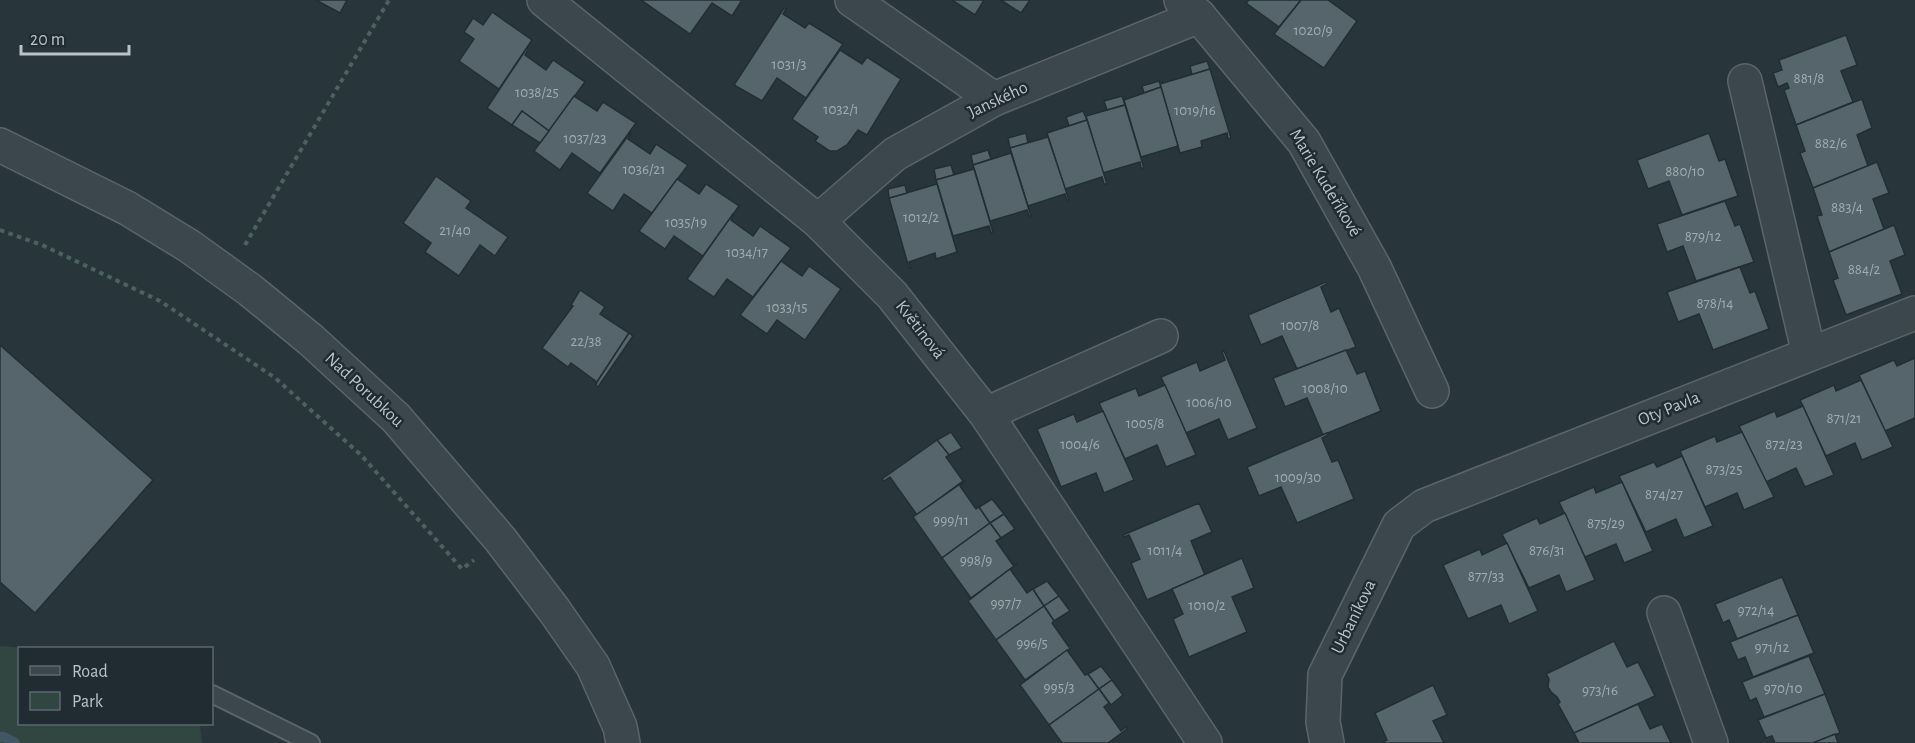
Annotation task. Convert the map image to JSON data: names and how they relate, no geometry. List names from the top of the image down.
{
  "streets": {
    "street": [
      "Janského",
      "Marie Kudeříkové",
      "Květinová",
      "Nad Porubkou",
      "Oty Pavla",
      "Urbaníkova"
    ]
  },
  "crossings": [
    ["Janského", "Marie Kudeříkové"],
    ["Janského", "Květinová"],
    ["Oty Pavla", "Urbaníkova"]
  ],
  "house_numbers": [
    "1020/9",
    "1031/3",
    "881/8",
    "1038/25",
    "1032/1",
    "1019/16",
    "1037/23",
    "882/6",
    "1036/21",
    "880/10",
    "883/4",
    "1012/2",
    "1035/19",
    "21/40",
    "879/12",
    "1034/17",
    "884/2",
    "878/14",
    "1033/15",
    "1007/8",
    "22/38",
    "1008/10",
    "1006/10",
    "871/21",
    "1005/8",
    "1004/6",
    "872/23",
    "873/25",
    "1009/30",
    "874/27",
    "999/11",
    "875/29",
    "1011/4",
    "876/31",
    "998/9",
    "877/33",
    "997/7",
    "1010/2",
    "972/14",
    "996/5",
    "971/12",
    "995/3",
    "970/10",
    "973/16"
  ],
  "legend": ["Road", "Park"],
  "scale_bar": "20 m"
}
